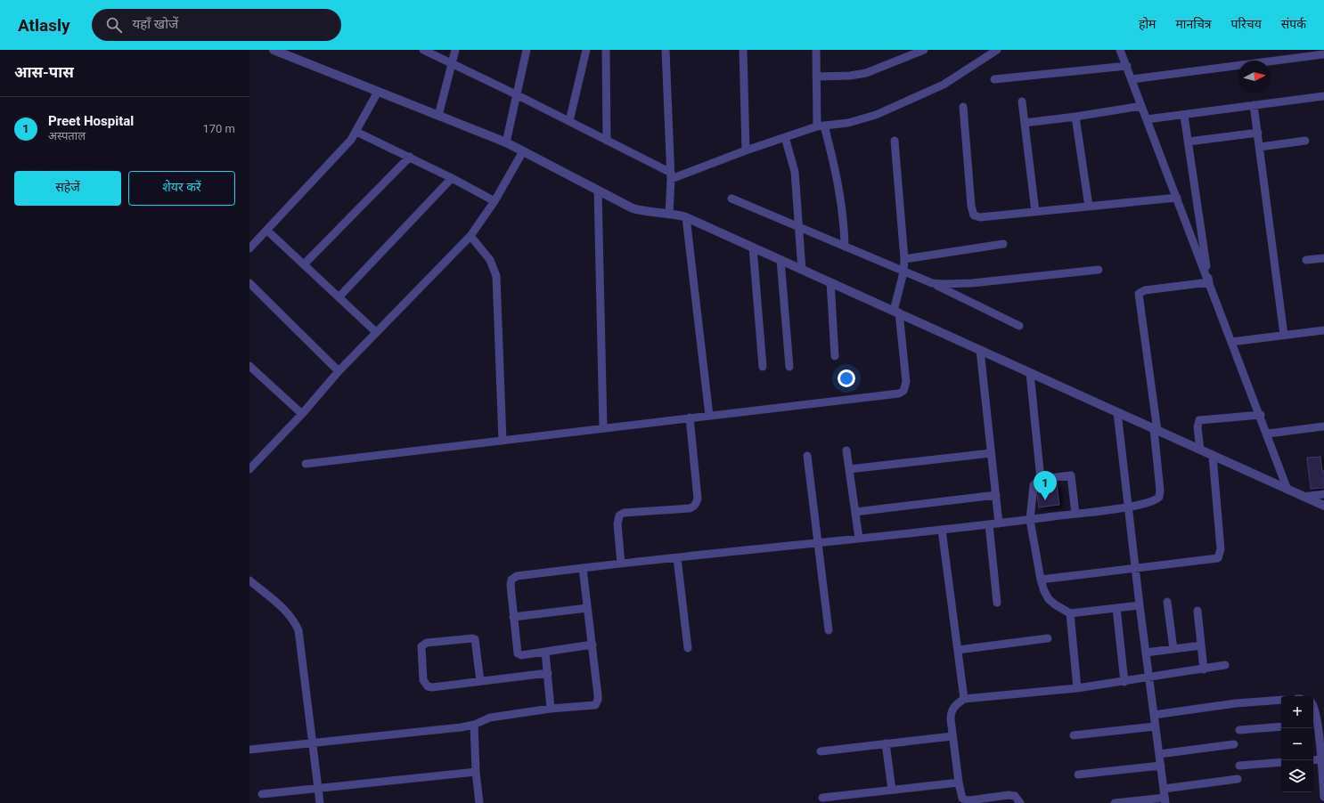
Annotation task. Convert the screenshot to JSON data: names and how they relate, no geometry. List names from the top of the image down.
{
  "north": "right",
  "page": {
    "header": "Atlasly",
    "search": "यहाँ खोजें",
    "nav": [
      "होम",
      "मानचित्र",
      "परिचय",
      "संपर्क"
    ],
    "heading": "आस-पास",
    "list": [
      {
        "mark": "1",
        "name": "Preet Hospital",
        "note": "अस्पताल",
        "value": "170 m"
      }
    ],
    "buttons": ["सहेजें", "शेयर करें"],
    "pins": "1",
    "map_buttons": ["+", "−"]
  }
}
